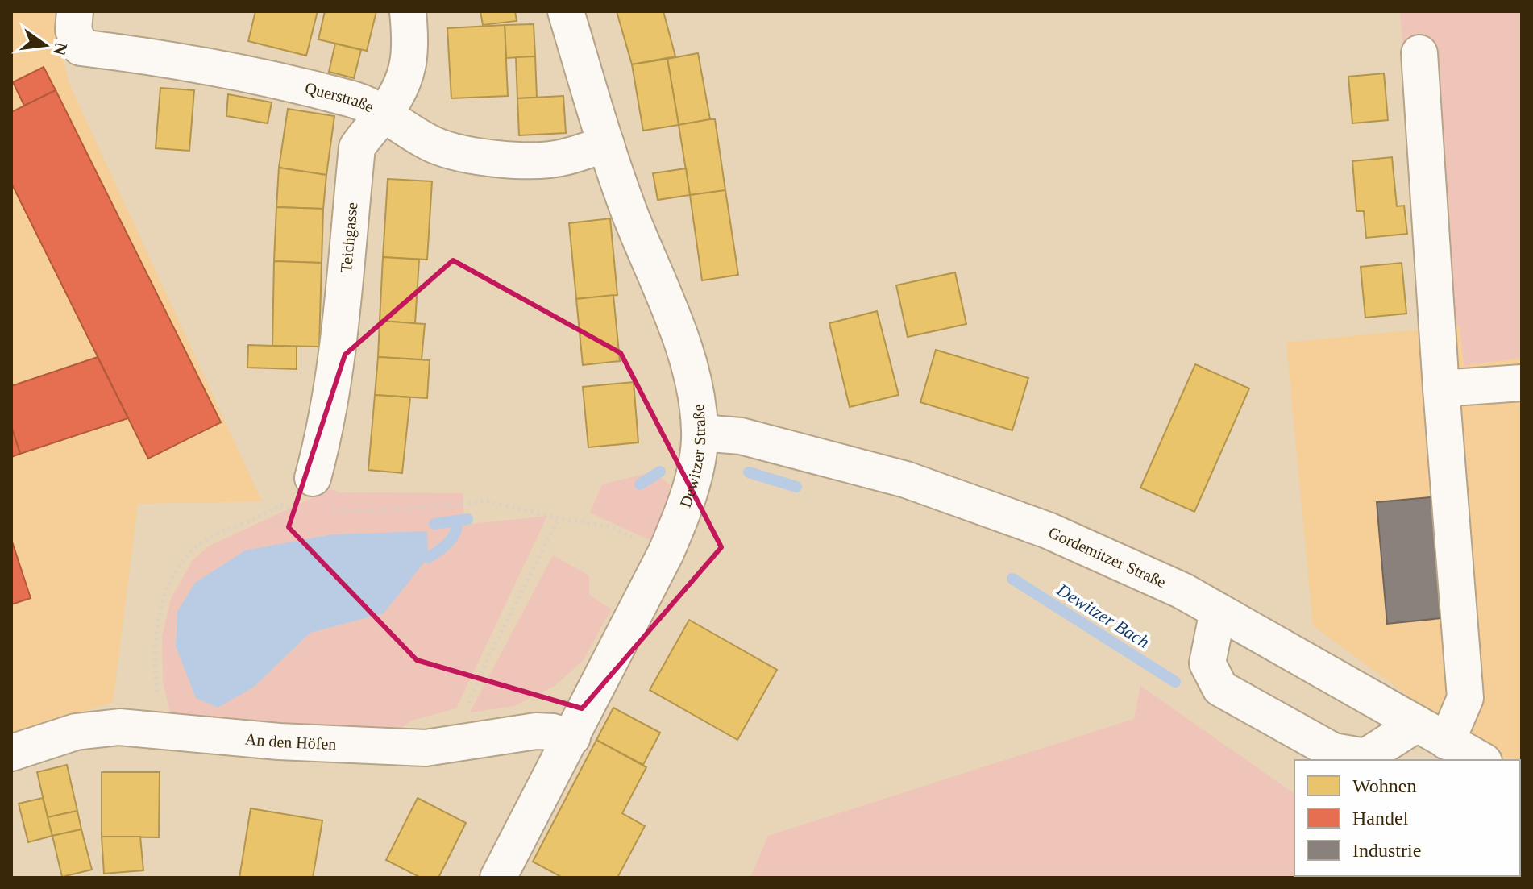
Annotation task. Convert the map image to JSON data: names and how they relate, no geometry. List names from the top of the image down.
{
  "streets": {
    "street": [
      "Querstraße",
      "Teichgasse",
      "Dewitzer Straße",
      "Gordemitzer Straße",
      "An den Höfen"
    ]
  },
  "crossings": [
    ["Querstraße", "Teichgasse"],
    ["Querstraße", "Dewitzer Straße"],
    ["Dewitzer Straße", "Gordemitzer Straße"],
    ["Dewitzer Straße", "An den Höfen"]
  ],
  "water": ["Dewitzer Bach"],
  "legend": ["Wohnen", "Handel", "Industrie"],
  "north": "right"
}
